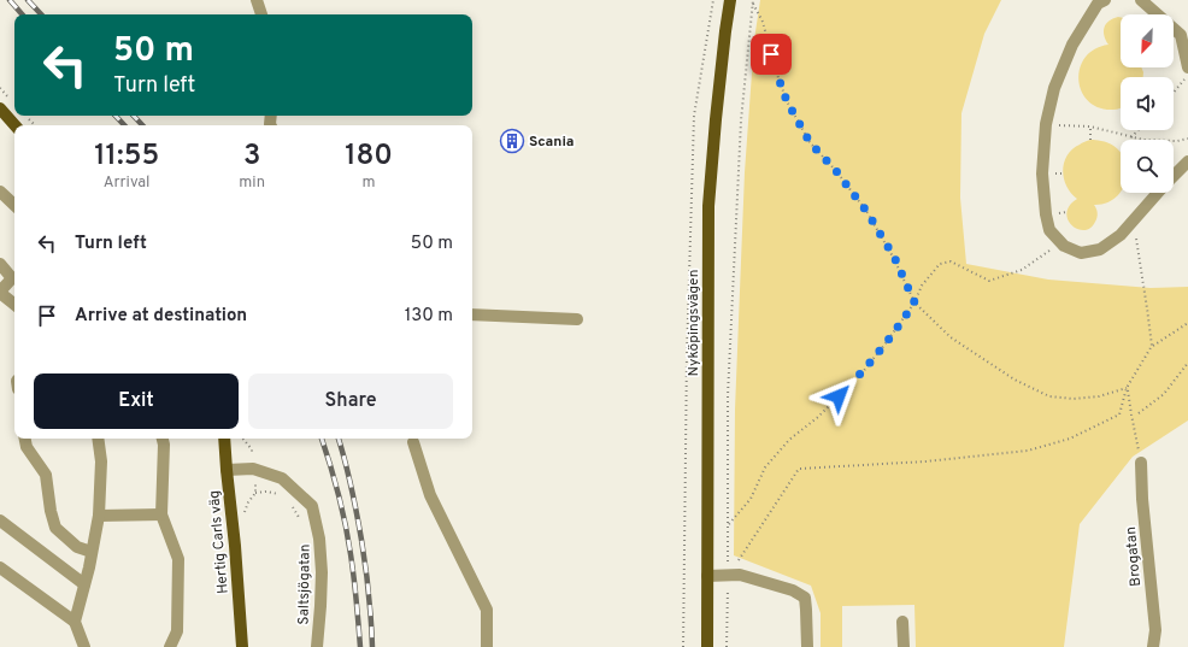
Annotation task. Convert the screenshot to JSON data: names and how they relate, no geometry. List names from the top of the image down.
{
  "streets": {
    "main road": ["Nyköpingsvägen", "Hertig Carls väg"],
    "street": ["Brogatan", "Saltsjögatan"]
  },
  "crossings": [
    ["Hertig Carls väg", "Saltsjögatan"]
  ],
  "places": {
    "building": ["Scania"]
  },
  "north": "bottom left",
  "page": {
    "turn": ["50 m", "Turn left"],
    "eta": [
      "11:55",
      "Arrival",
      "3",
      "min",
      "180",
      "m"
    ],
    "list": [
      {
        "name": "Turn left",
        "value": "50 m"
      },
      {
        "name": "Arrive at destination",
        "value": "130 m"
      }
    ],
    "buttons": ["Exit", "Share"]
  }
}
